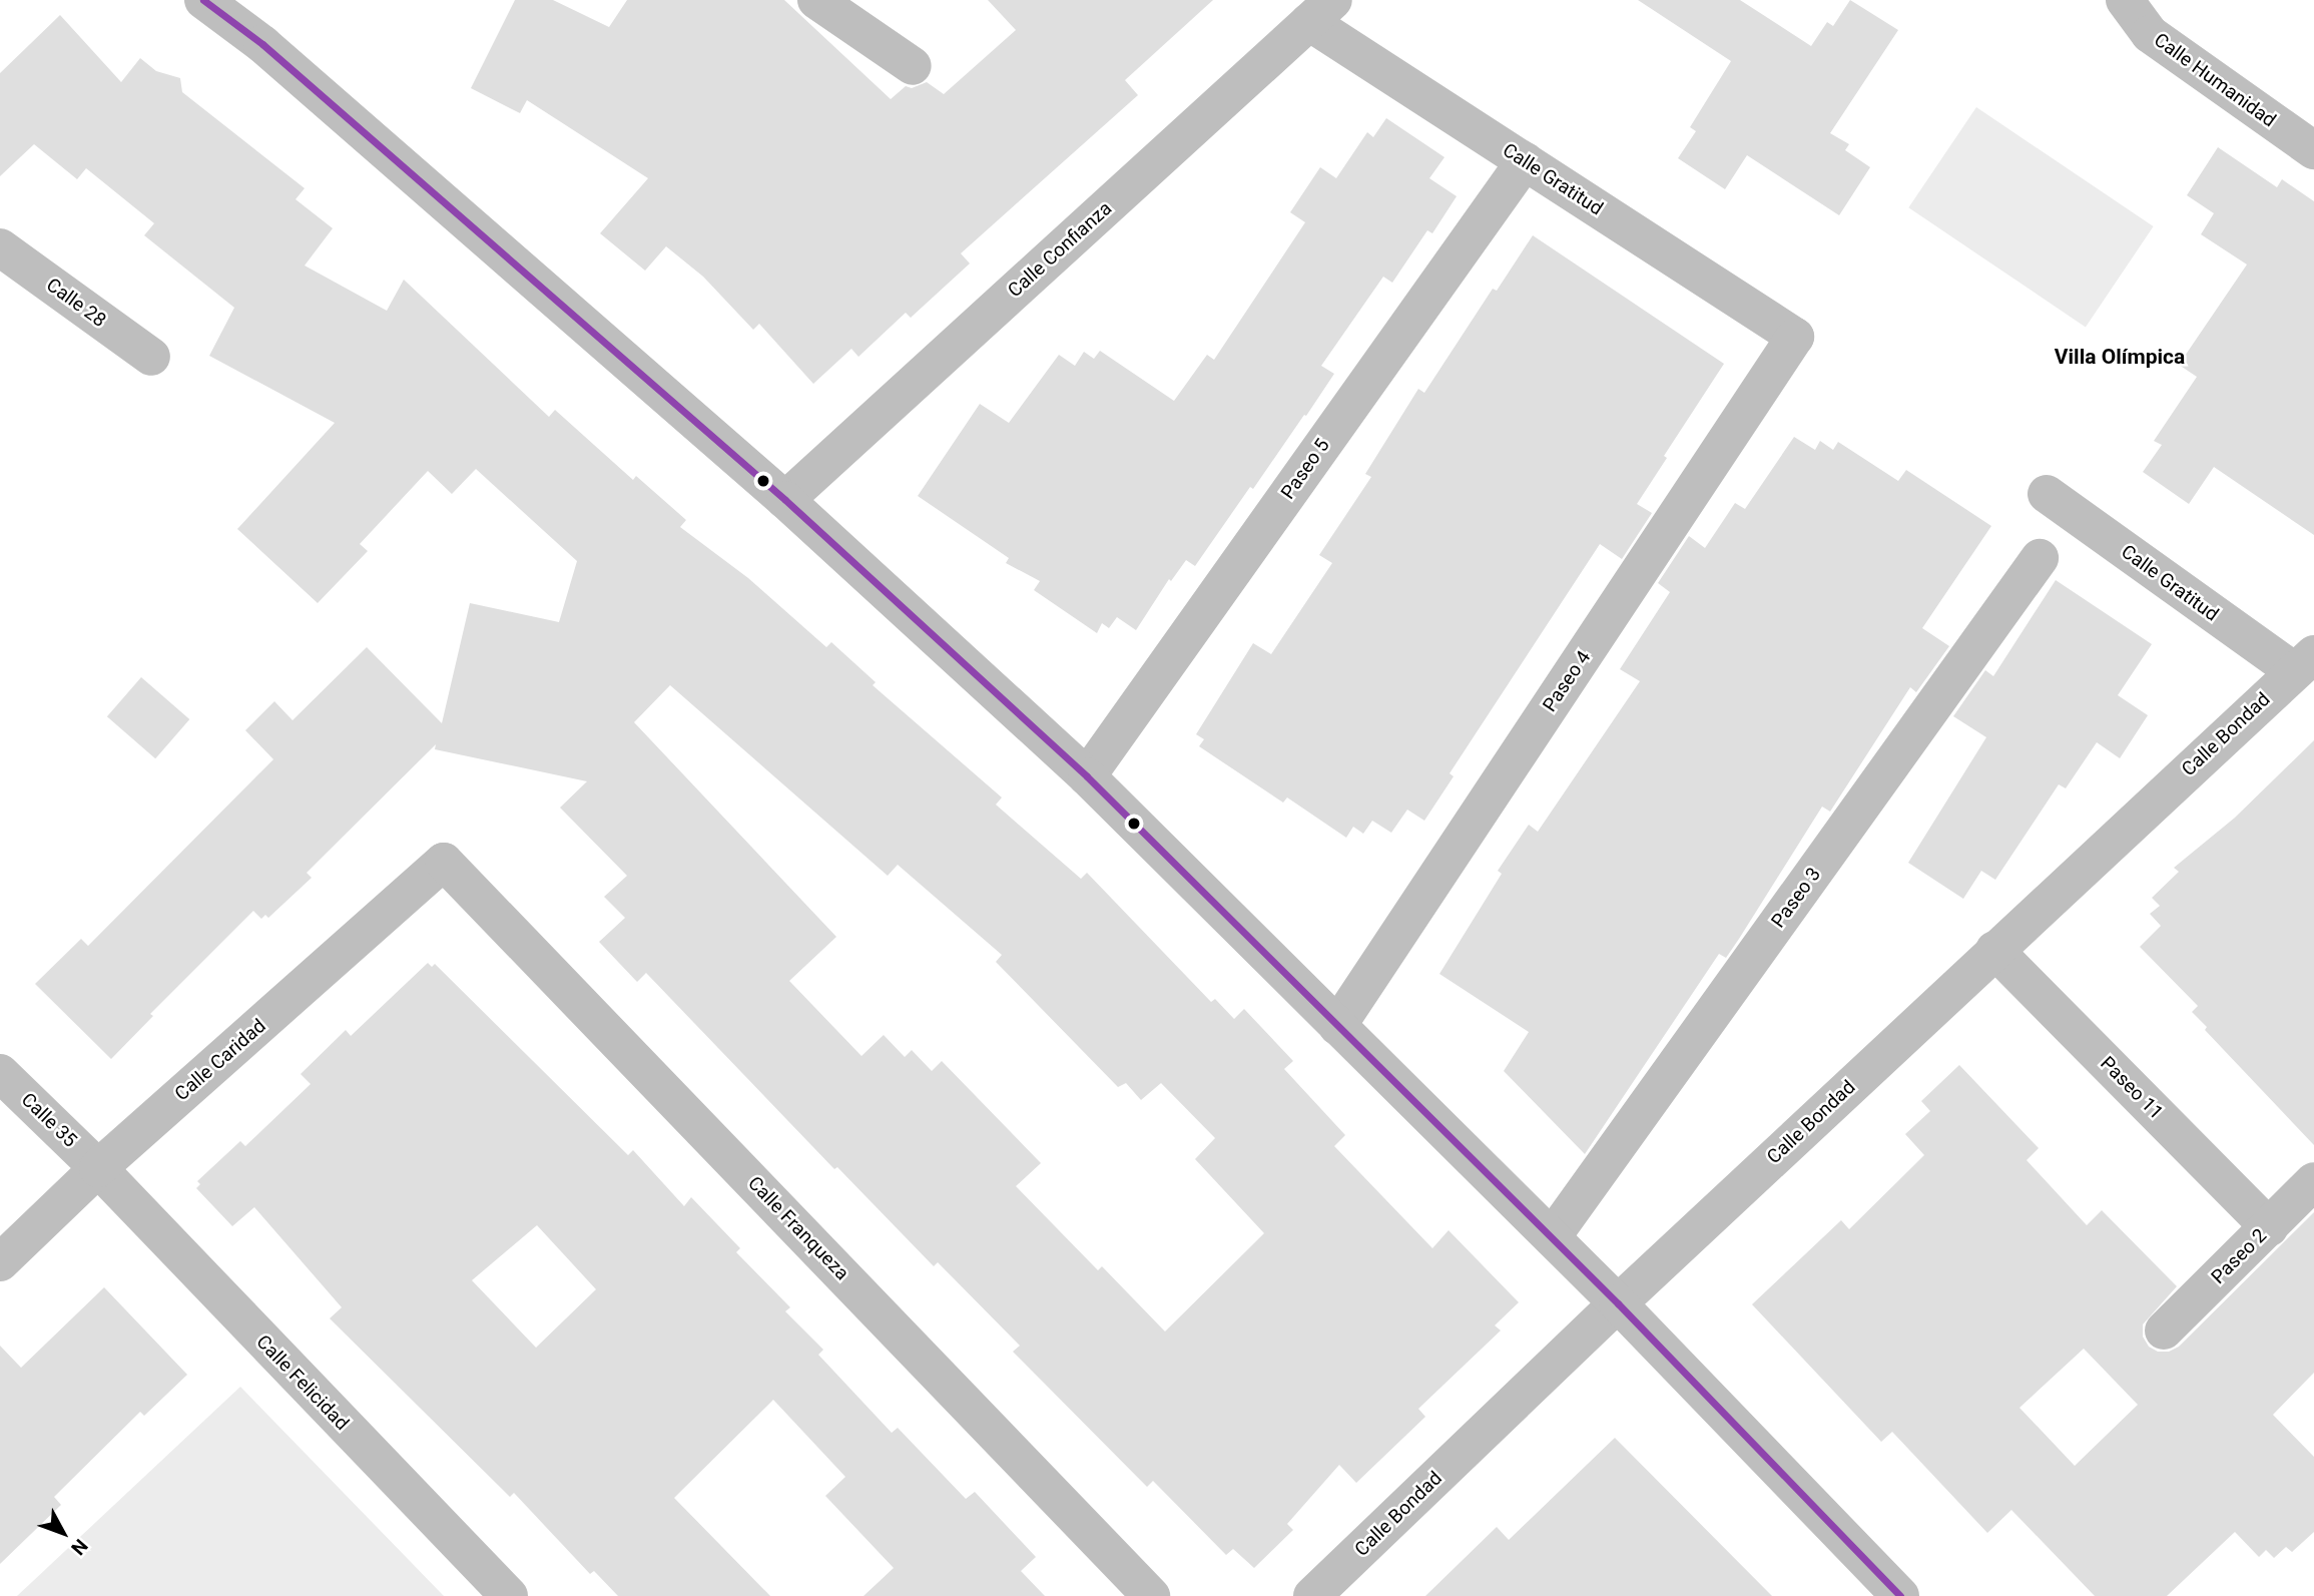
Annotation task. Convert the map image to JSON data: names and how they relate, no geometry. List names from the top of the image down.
{
  "streets": {
    "street": [
      "Calle Humanidad",
      "Calle Gratitud",
      "Calle Confianza",
      "Calle 28",
      "Paseo 5",
      "Paseo 4",
      "Calle Bondad",
      "Paseo 3",
      "Calle Caridad",
      "Paseo 11",
      "Calle 35",
      "Calle Franqueza",
      "Paseo 2",
      "Calle Felicidad"
    ]
  },
  "crossings": [
    ["Calle Gratitud", "Calle Confianza"],
    ["Calle Gratitud", "Paseo 5"],
    ["Calle Gratitud", "Paseo 4"],
    ["Calle Gratitud", "Calle Bondad"],
    ["Calle Bondad", "Paseo 11"],
    ["Calle Caridad", "Calle 35"],
    ["Calle Caridad", "Calle Franqueza"],
    ["Calle Caridad", "Calle Felicidad"],
    ["Paseo 11", "Paseo 2"],
    ["Calle 35", "Calle Felicidad"]
  ],
  "districts": ["Villa Olímpica"],
  "north": "bottom right"
}
